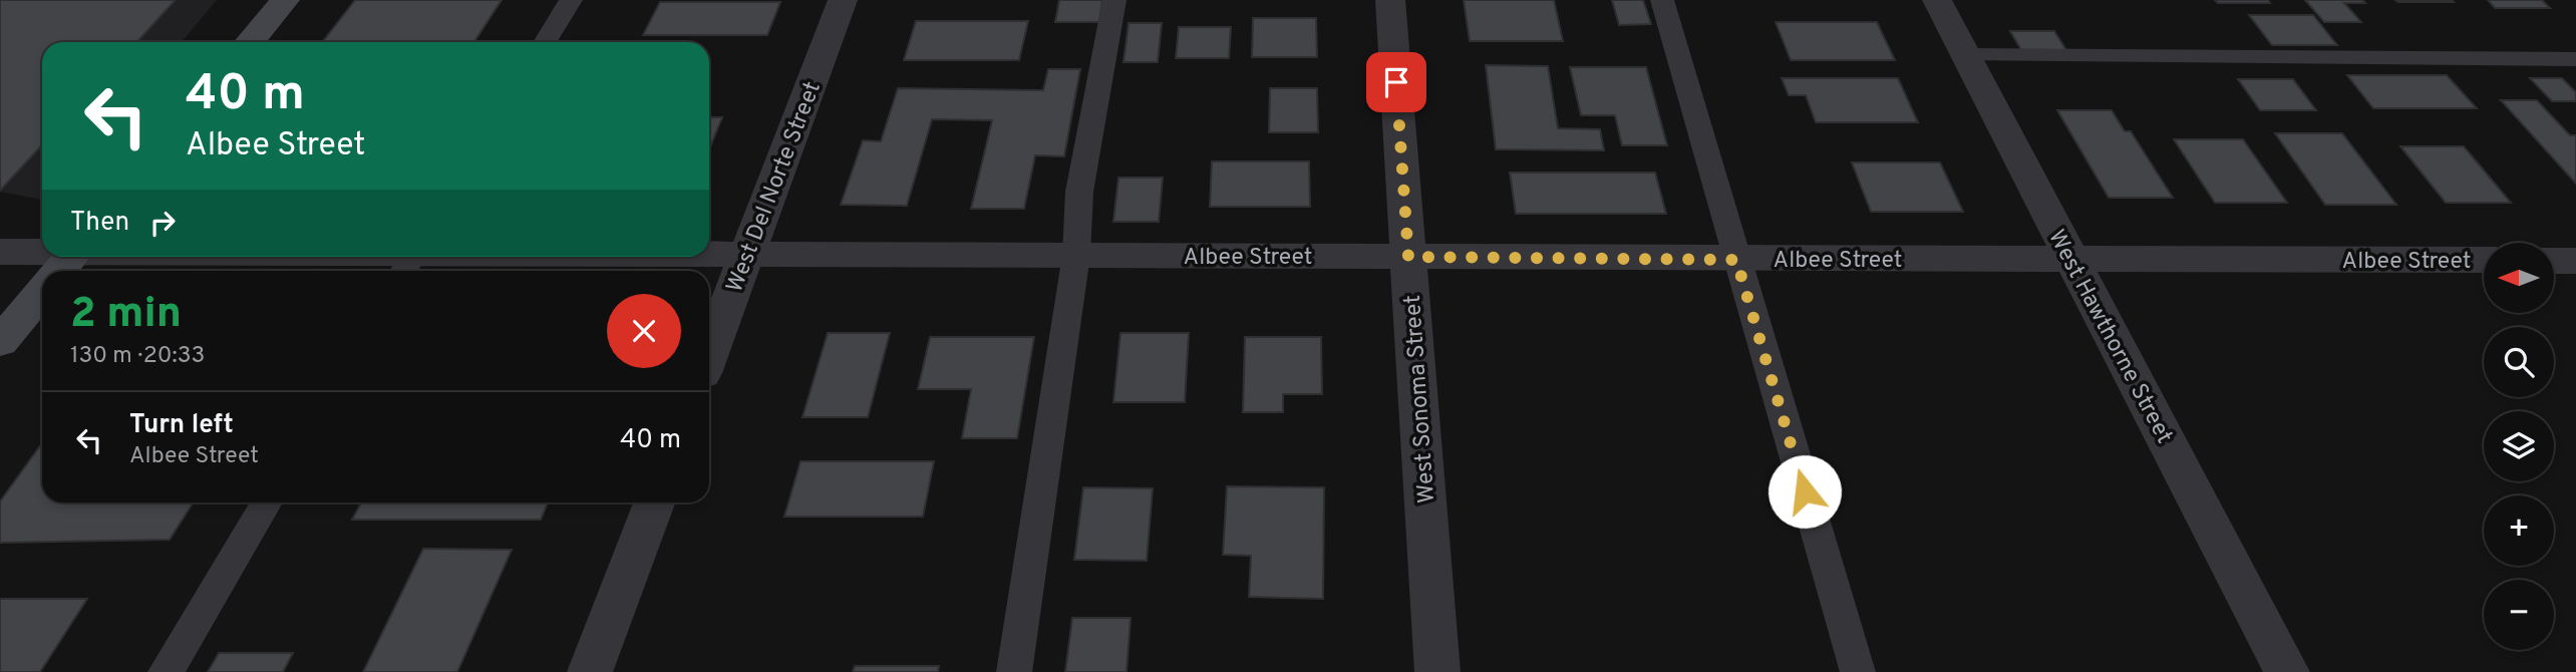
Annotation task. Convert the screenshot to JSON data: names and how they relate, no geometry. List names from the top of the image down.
{
  "streets": {
    "street": [
      "West Del Norte Street",
      "Albee Street",
      "West Hawthorne Street",
      "West Sonoma Street"
    ]
  },
  "crossings": [
    ["West Del Norte Street", "Albee Street"],
    ["Albee Street", "West Hawthorne Street"],
    ["Albee Street", "West Sonoma Street"]
  ],
  "north": "left",
  "page": {
    "turn": ["40 m", "Albee Street"],
    "then": "Then",
    "map_buttons": ["+", "−"],
    "heading": ["2 min", "130 m · 20:33"],
    "list": [
      {
        "name": "Turn left",
        "note": "Albee Street",
        "value": "40 m"
      }
    ]
  }
}
